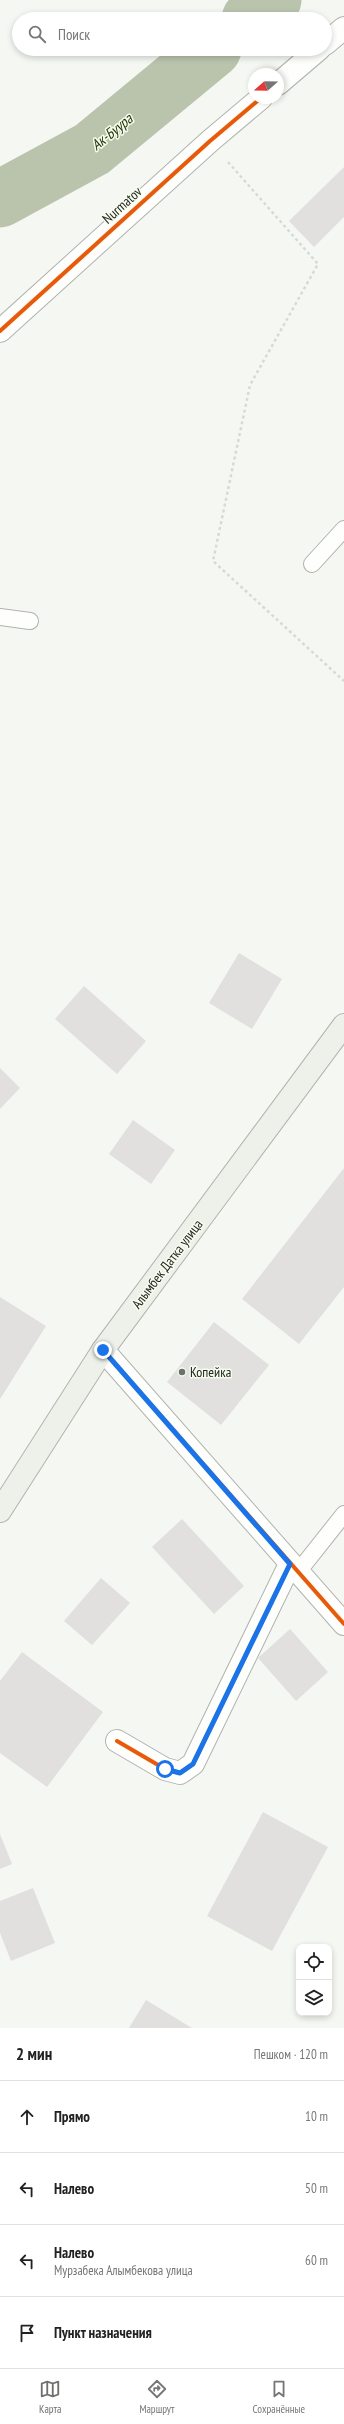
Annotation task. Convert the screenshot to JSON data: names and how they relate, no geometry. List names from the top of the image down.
{
  "streets": {
    "main road": ["Алымбек Датка улица"],
    "street": ["Nurmatov"]
  },
  "water": ["Ак-Буура"],
  "places": ["Копейка"],
  "north": "left",
  "page": {
    "search": "Поиск",
    "heading": ["2 мин", "Пешком · 120 m"],
    "list": [
      ["Прямо", "10 m"],
      ["Налево", "50 m"],
      ["Налево", "Мурзабека Алымбекова улица", "60 m"],
      "Пункт назначения"
    ],
    "nav": ["Карта", "Маршрут", "Сохранённые"]
  }
}
